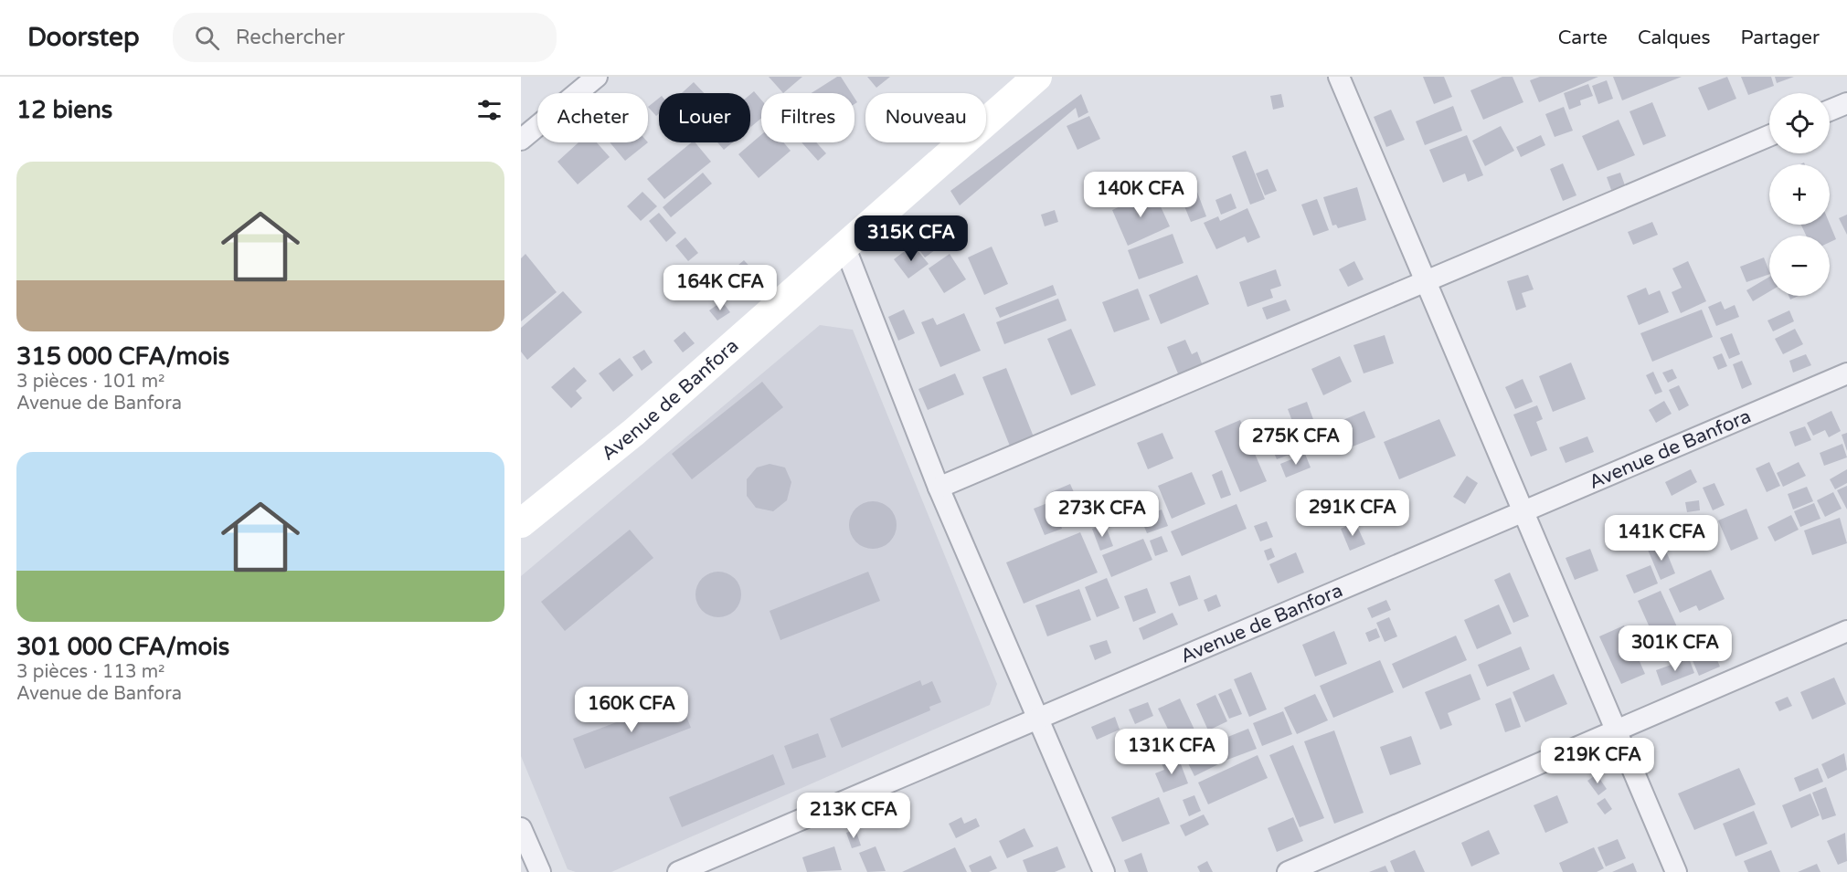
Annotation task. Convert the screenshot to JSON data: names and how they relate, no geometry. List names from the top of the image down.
{
  "streets": {
    "main road": ["Avenue de Banfora"]
  },
  "page": {
    "header": "Doorstep",
    "search": "Rechercher",
    "nav": ["Carte", "Calques", "Partager"],
    "heading": "12 biens",
    "map_buttons": ["+", "−"],
    "chip": [
      "Acheter",
      "Louer",
      "Filtres",
      "Nouveau"
    ],
    "list": [
      {
        "name": "315 000 CFA/mois",
        "note": "3 pièces · 101 m² · Avenue de Banfora"
      },
      {
        "name": "301 000 CFA/mois",
        "note": "3 pièces · 113 m² · Avenue de Banfora"
      }
    ],
    "price": [
      "140K CFA",
      "315K CFA",
      "164K CFA",
      "275K CFA",
      "291K CFA",
      "273K CFA",
      "141K CFA",
      "301K CFA",
      "160K CFA",
      "131K CFA",
      "219K CFA",
      "213K CFA"
    ]
  }
}
